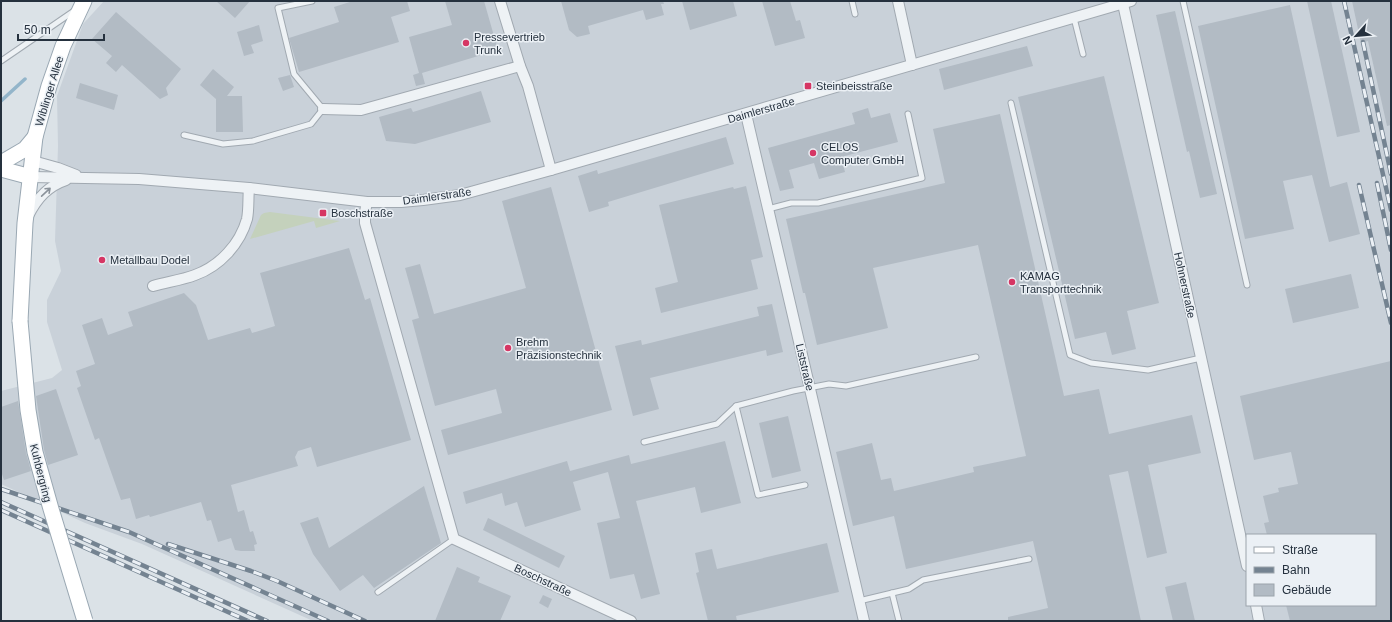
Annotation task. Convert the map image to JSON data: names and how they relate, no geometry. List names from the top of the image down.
{
  "streets": {
    "main road": ["Wiblinger Allee", "Kuhbergring"],
    "street": [
      "Daimlerstraße",
      "Hohnerstraße",
      "Liststraße",
      "Boschstraße"
    ]
  },
  "crossings": [
    ["Wiblinger Allee", "Daimlerstraße"],
    ["Wiblinger Allee", "Kuhbergring"],
    ["Daimlerstraße", "Hohnerstraße"],
    ["Daimlerstraße", "Liststraße"],
    ["Daimlerstraße", "Kuhbergring"]
  ],
  "places": {
    "other": [
      "Pressevertrieb Trunk",
      "CELOS Computer GmbH",
      "Metallbau Dodel",
      "KAMAG Transporttechnik",
      "Brehm Präzisionstechnik"
    ],
    "transit": ["Steinbeisstraße", "Boschstraße"]
  },
  "legend": ["Straße", "Bahn", "Gebäude"],
  "scale_bar": "50 m",
  "north": "bottom left"
}
